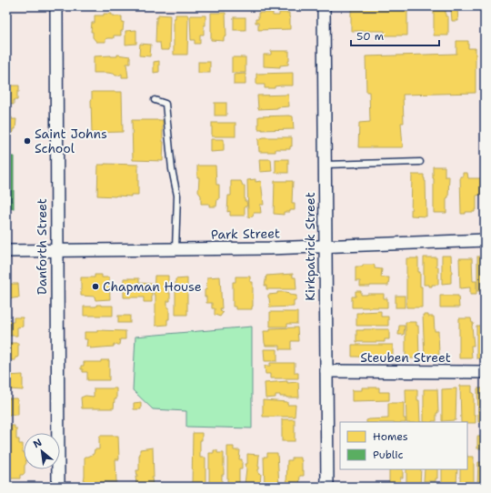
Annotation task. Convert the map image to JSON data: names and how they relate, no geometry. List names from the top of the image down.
{
  "streets": {
    "street": [
      "Park Street",
      "Danforth Street",
      "Kirkpatrick Street",
      "Steuben Street"
    ]
  },
  "crossings": [
    ["Park Street", "Danforth Street"],
    ["Park Street", "Kirkpatrick Street"],
    ["Kirkpatrick Street", "Steuben Street"]
  ],
  "places": ["Saint Johns School", "Chapman House"],
  "legend": ["Homes", "Public"],
  "scale_bar": "50 m",
  "north": "top left"
}
